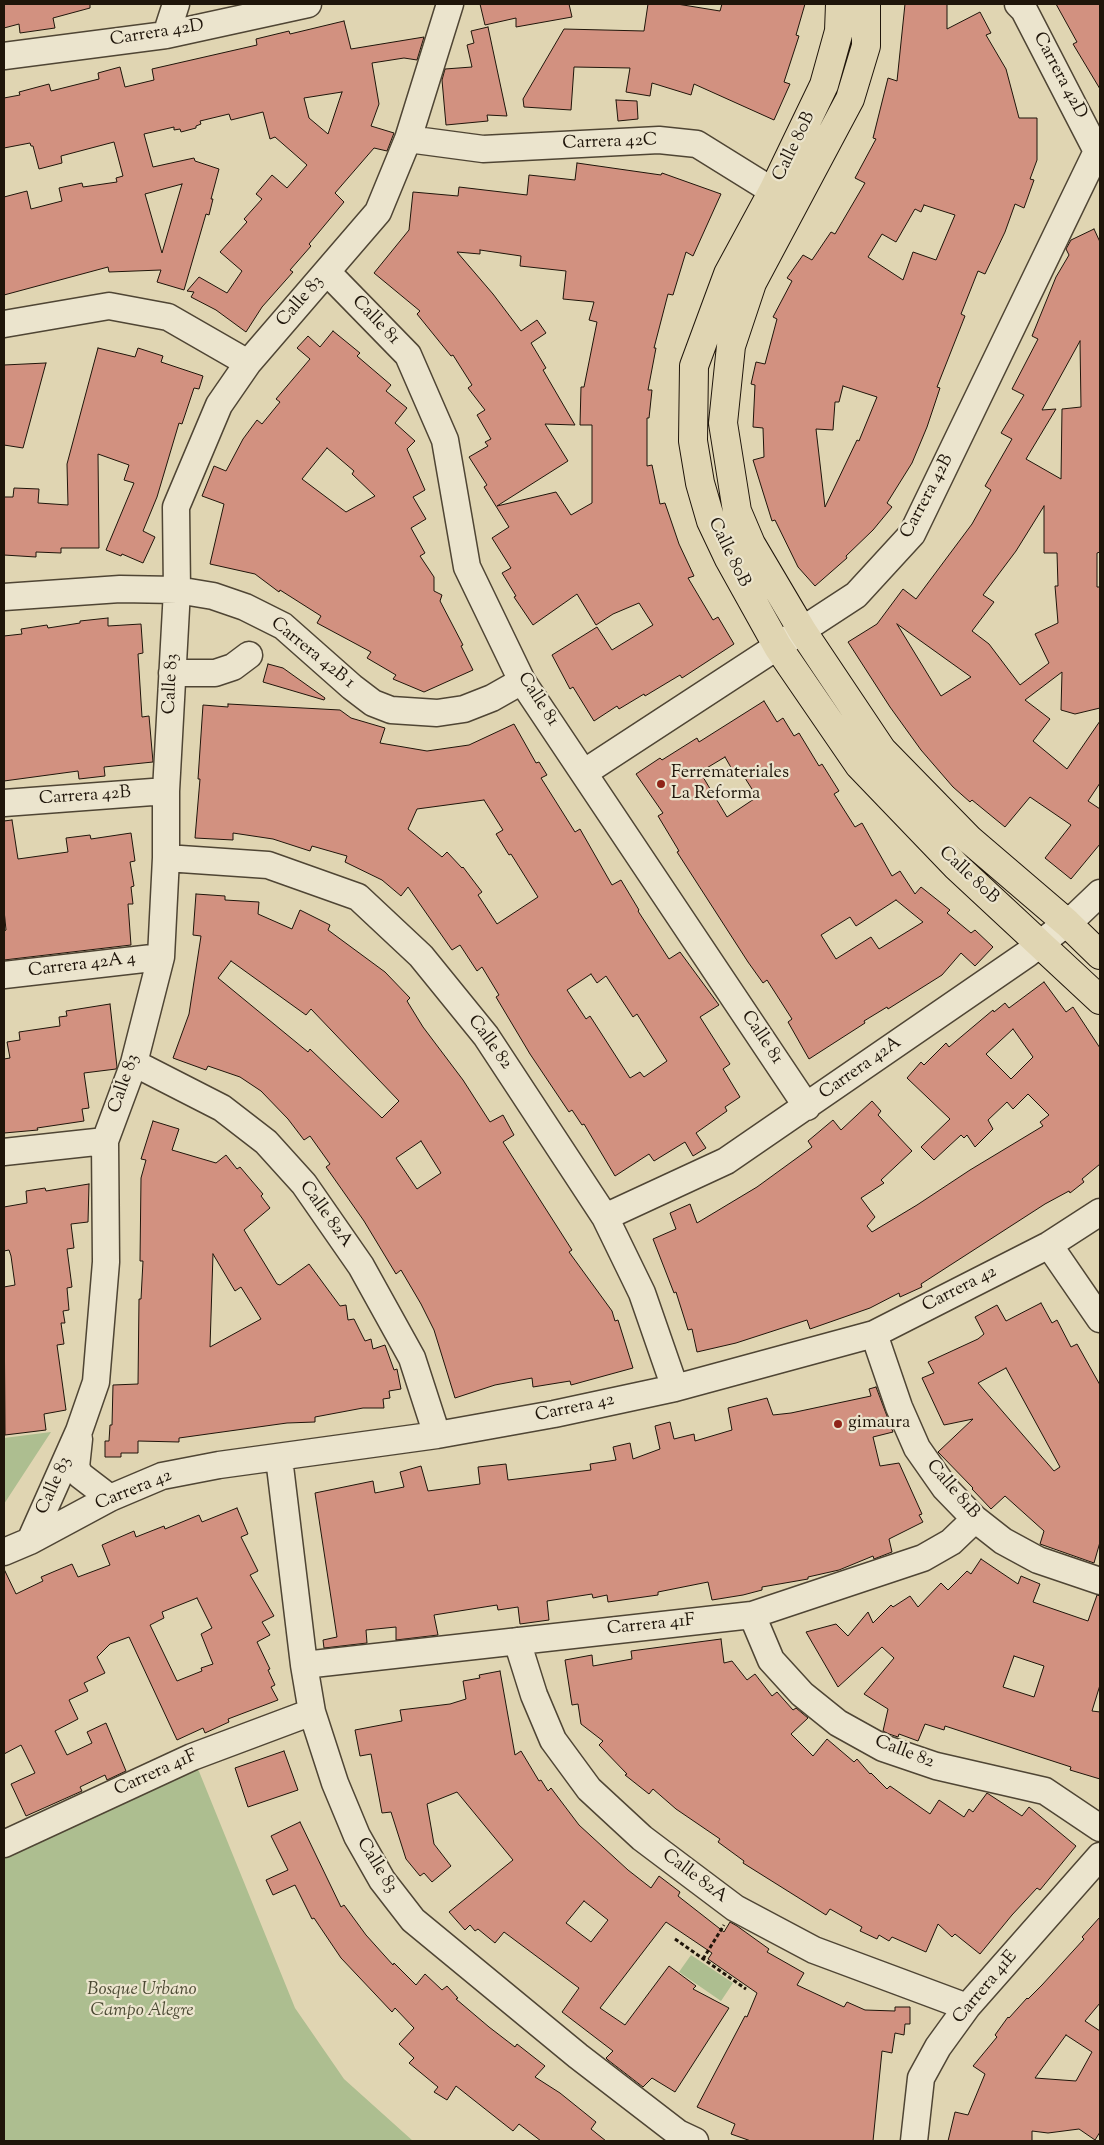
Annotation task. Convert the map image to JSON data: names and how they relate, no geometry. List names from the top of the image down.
{
  "streets": {
    "main road": ["Calle 80B"],
    "street": [
      "Carrera 42D",
      "Carrera 42C",
      "Calle 83",
      "Calle 81",
      "Carrera 42B",
      "Carrera 42B 1",
      "Carrera 42A 4",
      "Calle 82",
      "Carrera 42A",
      "Calle 82A",
      "Carrera 42",
      "Calle 81B",
      "Carrera 41F",
      "Carrera 41E"
    ]
  },
  "crossings": [
    ["Carrera 42D", "Carrera 42B"],
    ["Carrera 42C", "Calle 80B"],
    ["Carrera 42C", "Calle 83"],
    ["Calle 80B", "Carrera 42B"],
    ["Calle 80B", "Carrera 42A"],
    ["Calle 83", "Calle 81"],
    ["Calle 83", "Carrera 42B"],
    ["Calle 83", "Carrera 42B 1"],
    ["Calle 83", "Carrera 42A 4"],
    ["Calle 83", "Calle 82"],
    ["Calle 83", "Calle 82A"],
    ["Calle 83", "Carrera 42"],
    ["Calle 83", "Carrera 41F"],
    ["Calle 81", "Carrera 42B"],
    ["Calle 81", "Carrera 42B 1"],
    ["Calle 81", "Carrera 42A"],
    ["Calle 82", "Carrera 42A"],
    ["Calle 82", "Carrera 42"],
    ["Calle 82", "Carrera 41F"],
    ["Calle 82A", "Carrera 42"],
    ["Calle 82A", "Carrera 41F"],
    ["Calle 82A", "Carrera 41E"],
    ["Carrera 42", "Calle 81B"],
    ["Calle 81B", "Carrera 41F"]
  ],
  "parks": ["Bosque Urbano Campo Alegre"],
  "places": ["Ferremateriales La Reforma", "gimaura"]
}
